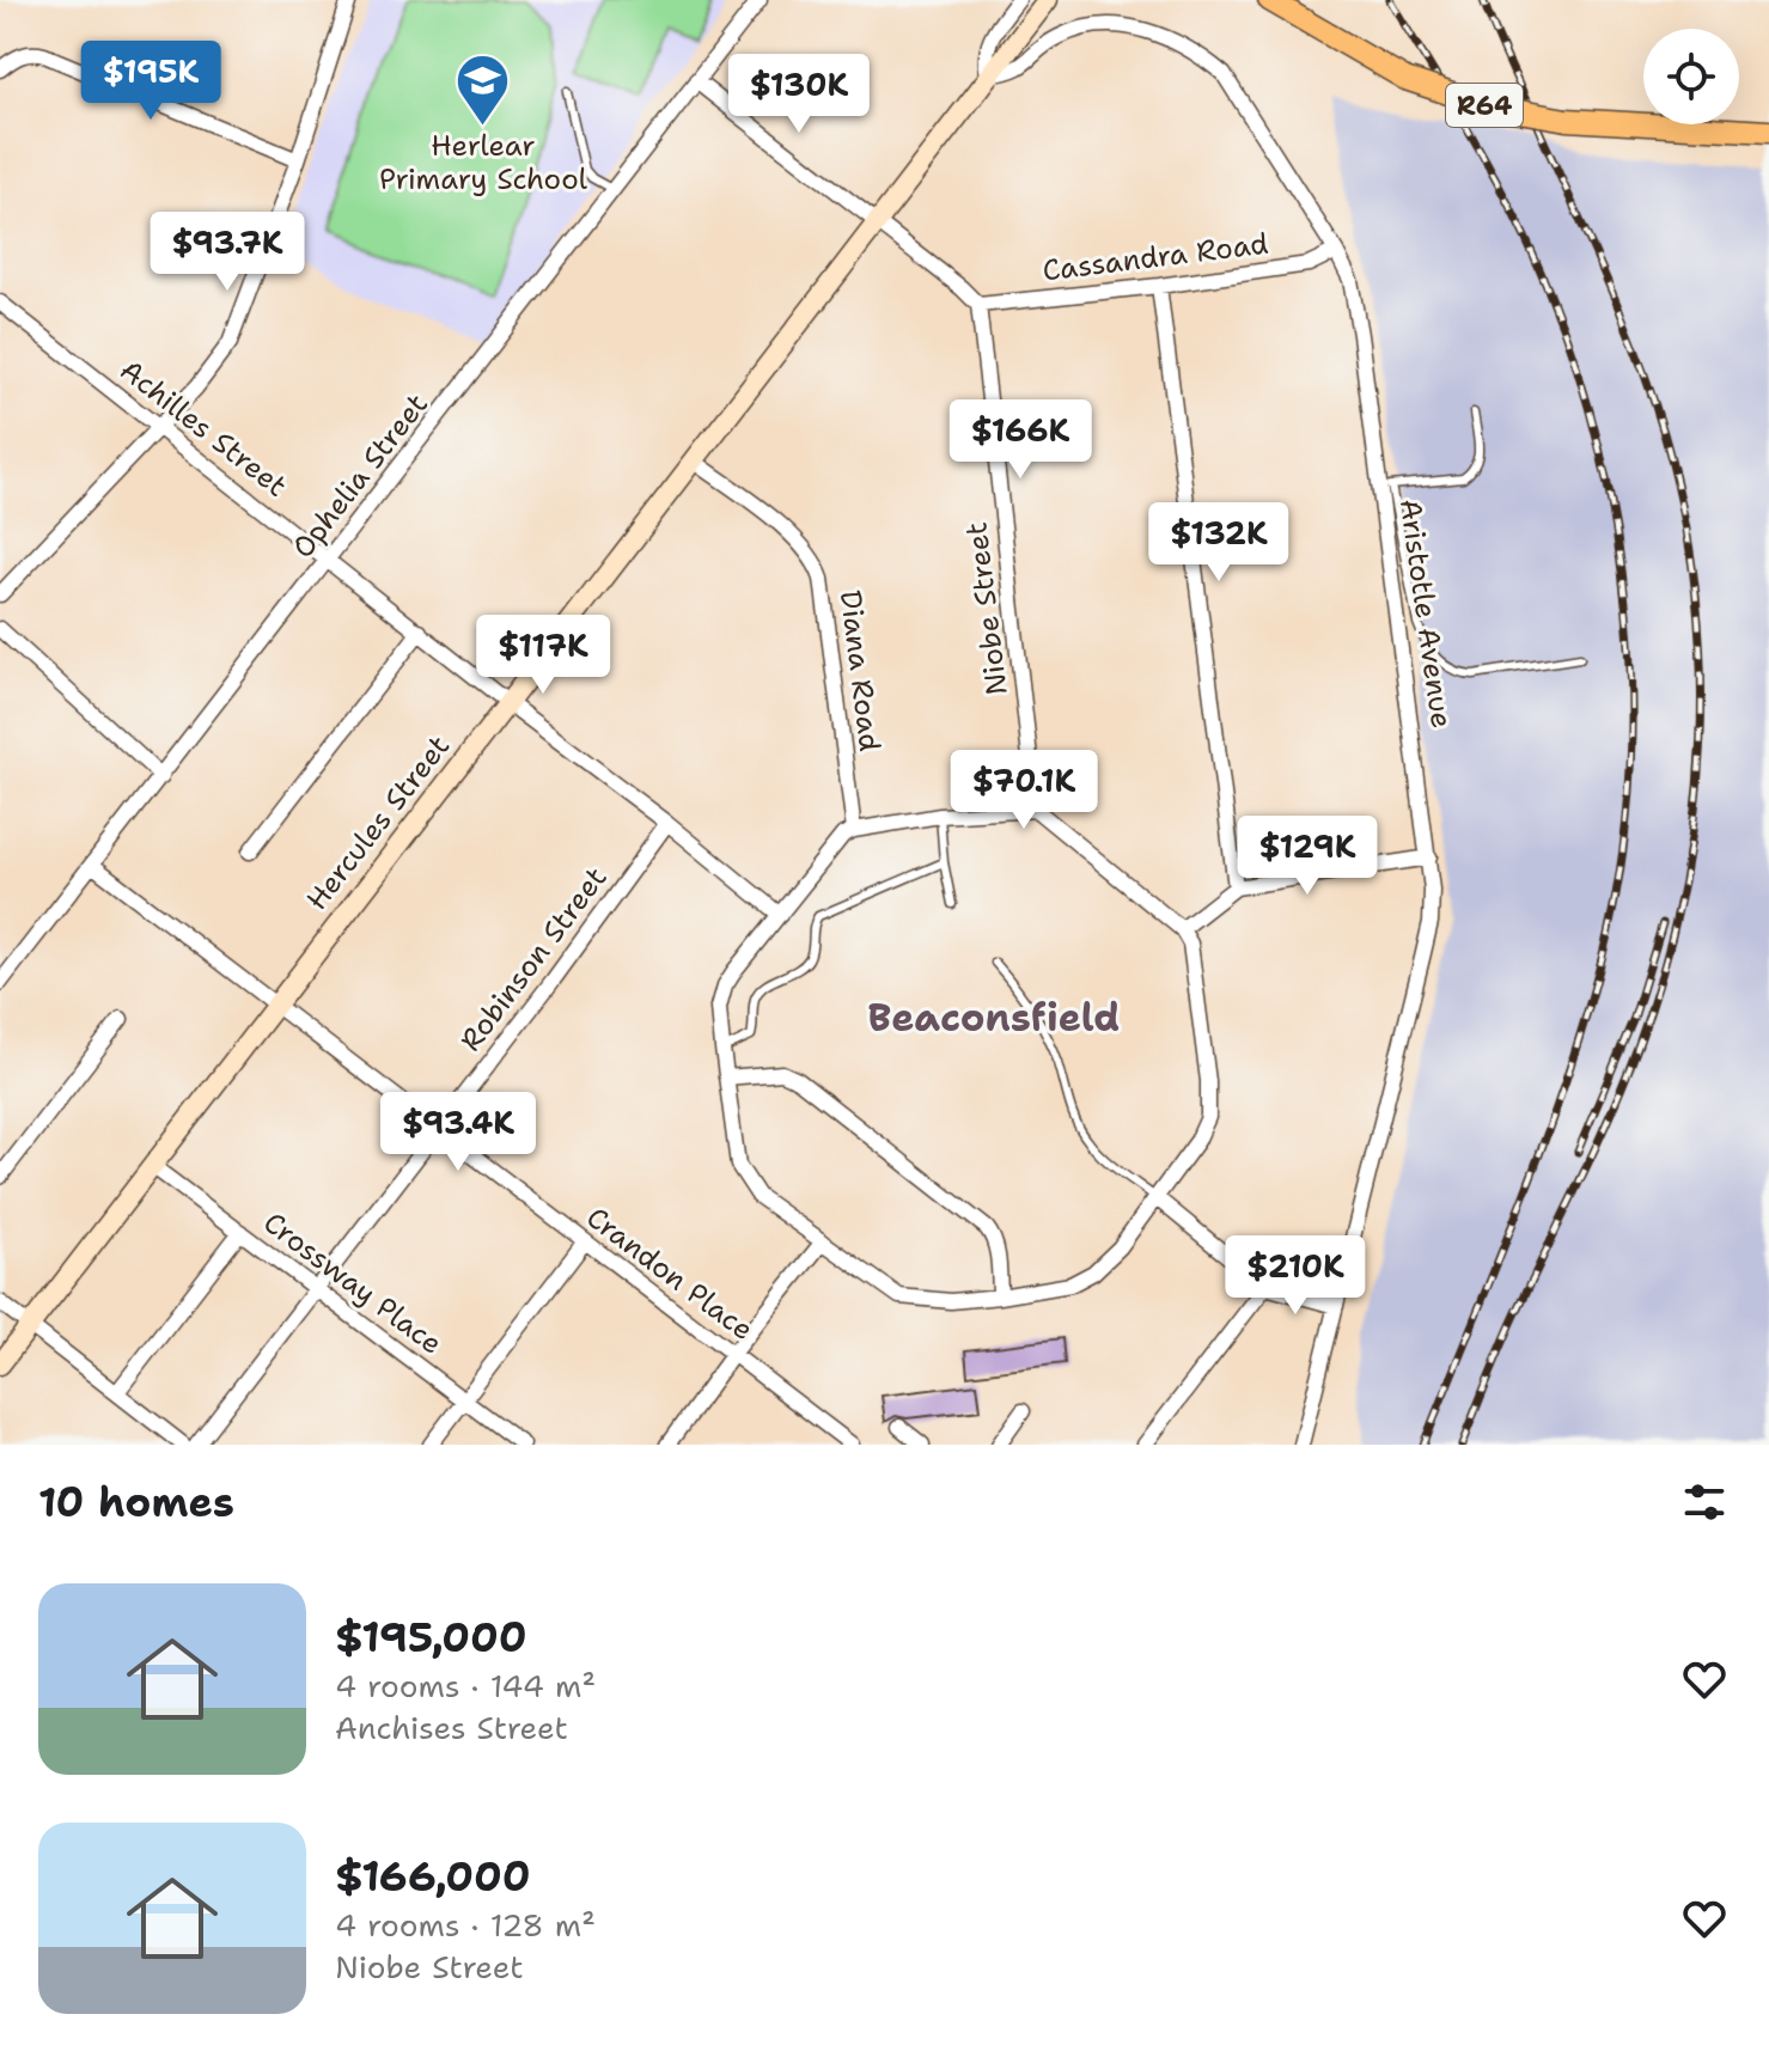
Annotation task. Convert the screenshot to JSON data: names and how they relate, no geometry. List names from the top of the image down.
{
  "streets": {
    "main road": ["R64"],
    "street": [
      "Cassandra Road",
      "Achilles Street",
      "Ophelia Street",
      "Niobe Street",
      "Aristotle Avenue",
      "Diana Road",
      "Hercules Street",
      "Robinson Street",
      "Crandon Place",
      "Crossway Place"
    ]
  },
  "crossings": [
    ["Cassandra Road", "Niobe Street"],
    ["Cassandra Road", "Aristotle Avenue"],
    ["Achilles Street", "Ophelia Street"],
    ["Achilles Street", "Hercules Street"],
    ["Achilles Street", "Robinson Street"],
    ["Ophelia Street", "Crandon Place"],
    ["Aristotle Avenue", "Hercules Street"],
    ["Diana Road", "Hercules Street"],
    ["Hercules Street", "Crandon Place"],
    ["Hercules Street", "Crossway Place"],
    ["Robinson Street", "Crandon Place"],
    ["Robinson Street", "Crossway Place"]
  ],
  "districts": ["Beaconsfield"],
  "places": {
    "school or university": ["Herlear Primary School"]
  },
  "page": {
    "price": [
      "$195K",
      "$130K",
      "$93.7K",
      "$166K",
      "$132K",
      "$117K",
      "$70.1K",
      "$129K",
      "$93.4K",
      "$210K"
    ],
    "heading": "10 homes",
    "list": [
      {
        "name": "$195,000",
        "note": "4 rooms · 144 m² · Anchises Street"
      },
      {
        "name": "$166,000",
        "note": "4 rooms · 128 m² · Niobe Street"
      }
    ]
  }
}
